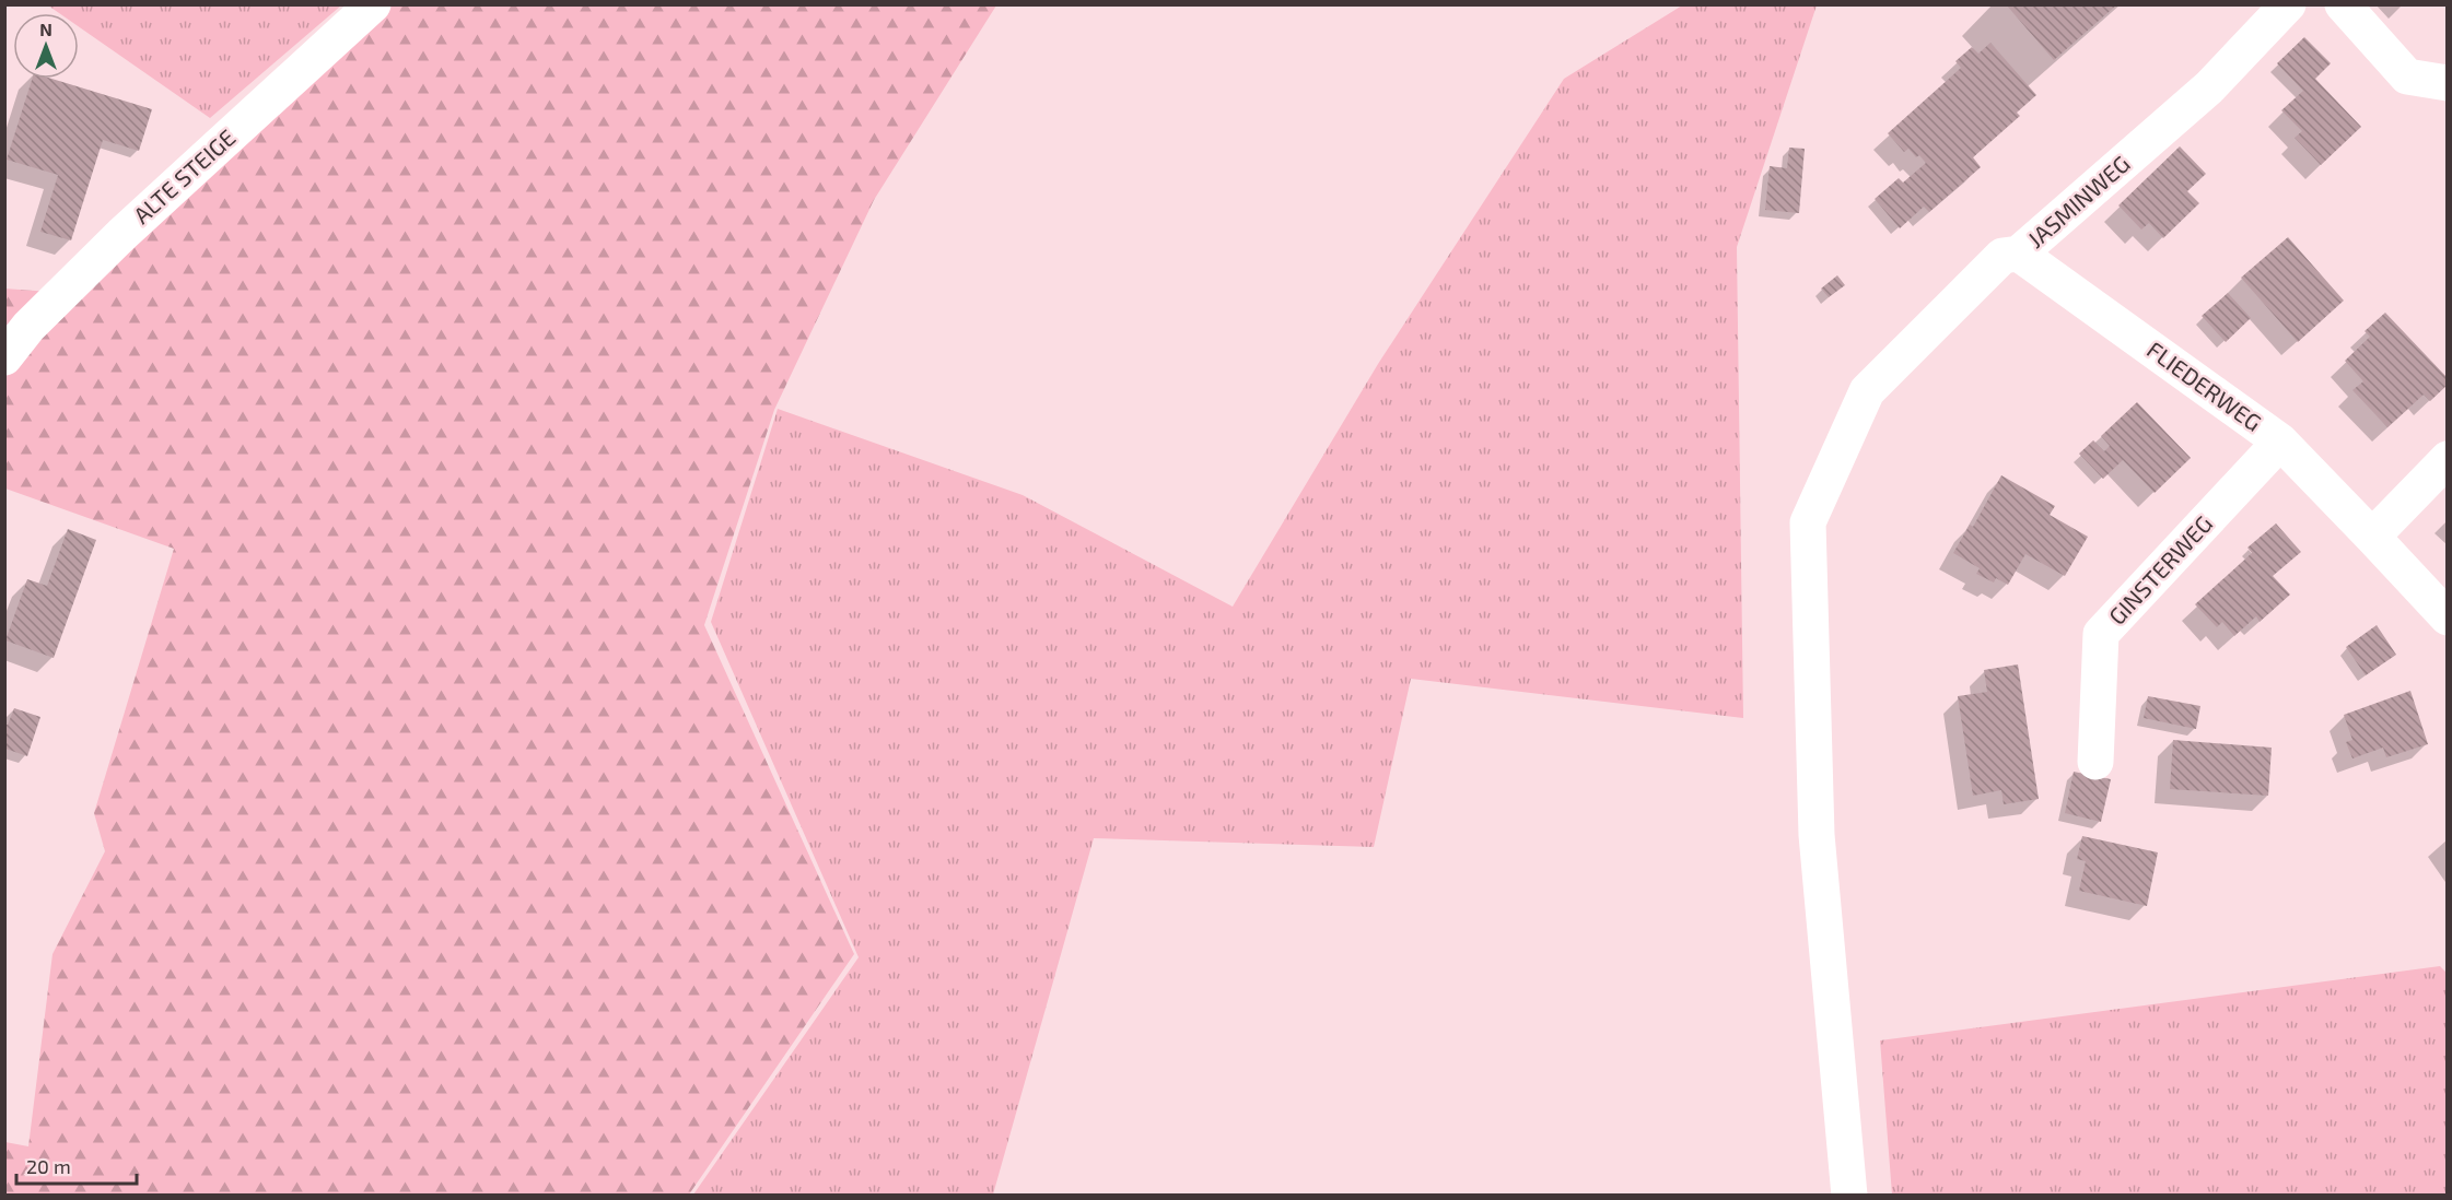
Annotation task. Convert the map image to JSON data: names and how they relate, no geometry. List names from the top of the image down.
{
  "streets": {
    "street": [
      "ALTE STEIGE",
      "JASMINWEG",
      "FLIEDERWEG",
      "GINSTERWEG"
    ]
  },
  "crossings": [
    ["JASMINWEG", "FLIEDERWEG"],
    ["FLIEDERWEG", "GINSTERWEG"]
  ],
  "scale_bar": "20 m",
  "north": "top"
}
